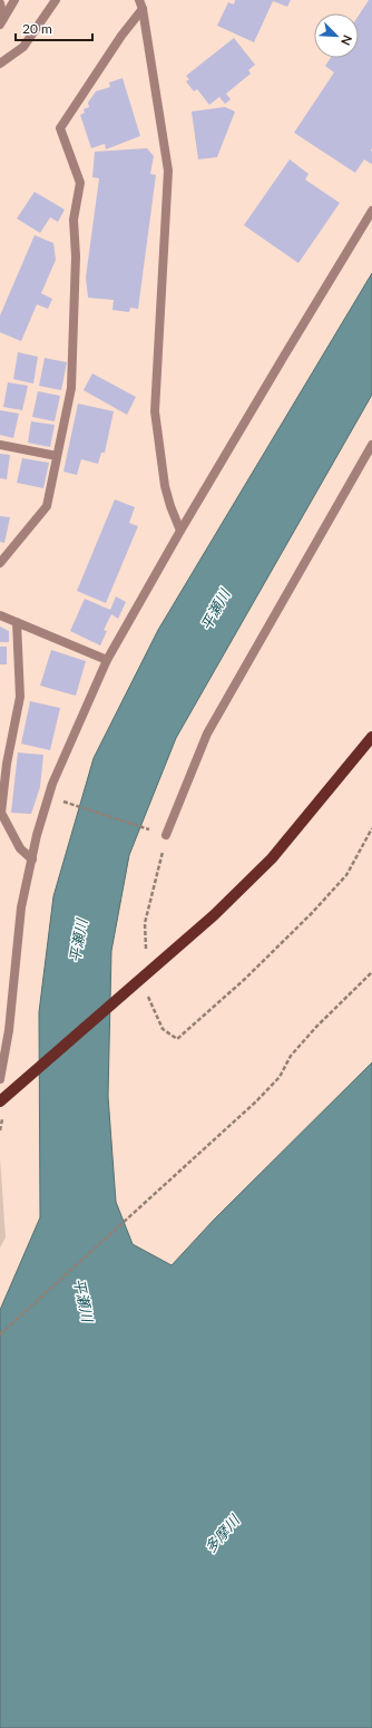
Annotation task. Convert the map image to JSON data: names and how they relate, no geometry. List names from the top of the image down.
{
  "water": ["平瀬川", "多摩川"],
  "scale_bar": "20 m",
  "north": "bottom right"
}
